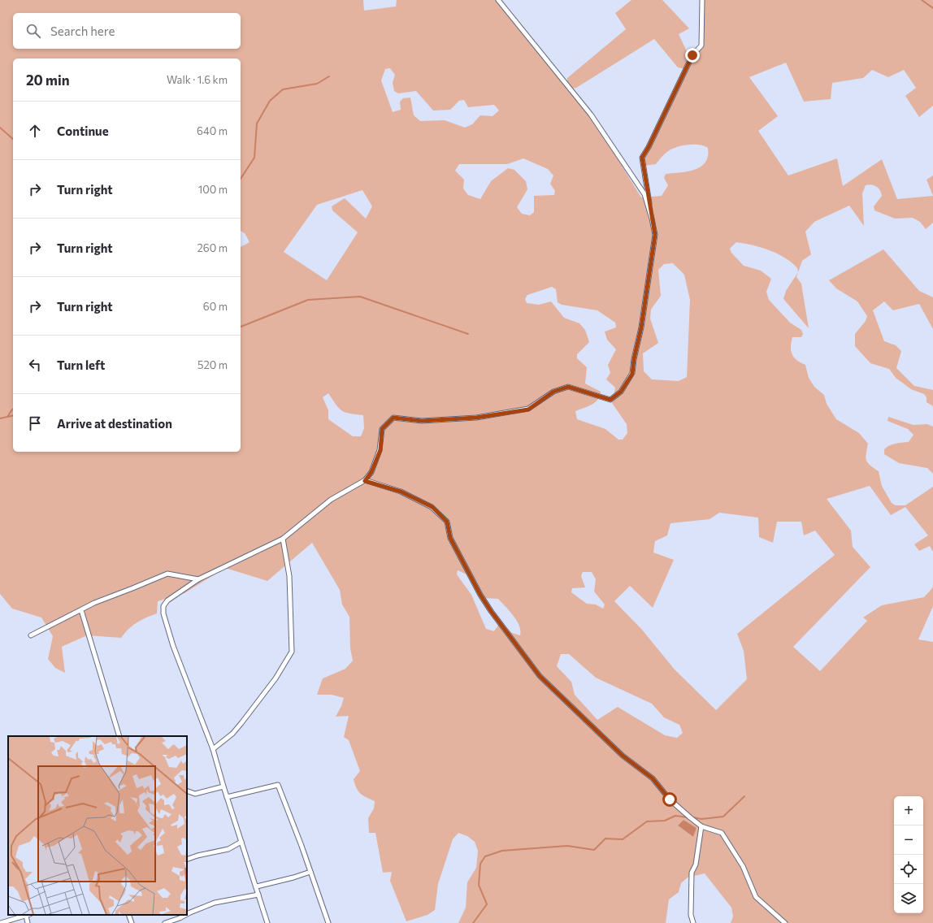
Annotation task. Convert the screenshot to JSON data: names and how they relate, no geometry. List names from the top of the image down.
{
  "page": {
    "search": "Search here",
    "heading": ["20 min", "Walk · 1.6 km"],
    "list": [
      ["Continue", "640 m"],
      ["Turn right", "100 m"],
      ["Turn right", "260 m"],
      ["Turn right", "60 m"],
      ["Turn left", "520 m"],
      "Arrive at destination"
    ],
    "map_buttons": ["+", "−"]
  }
}
